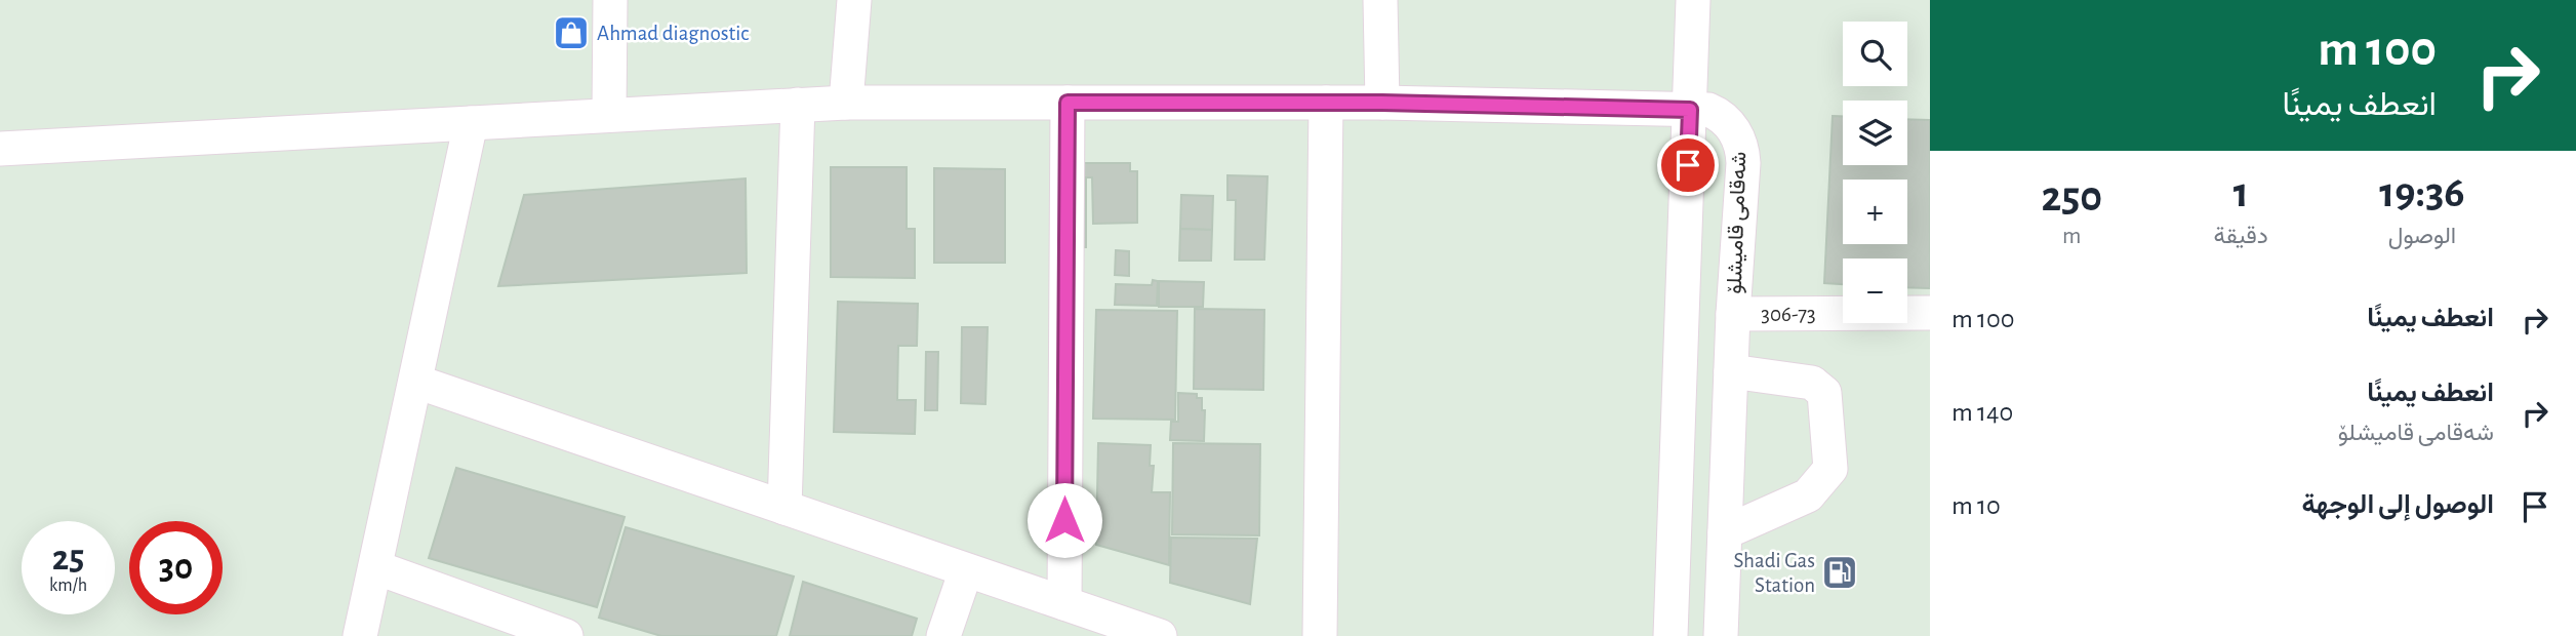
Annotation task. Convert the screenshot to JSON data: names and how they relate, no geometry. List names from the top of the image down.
{
  "streets": {
    "street": ["شەقامی قامیشلۆ", "306-73"]
  },
  "crossings": [
    ["شەقامی قامیشلۆ", "306-73"]
  ],
  "places": {
    "shop": ["Ahmad diagnostic"],
    "fuel station": ["Shadi Gas Station"]
  },
  "page": {
    "turn": ["100 m", "انعطف يمينًا"],
    "map_buttons": ["+", "−"],
    "eta": [
      "19:36",
      "الوصول",
      "1",
      "دقيقة",
      "250",
      "m"
    ],
    "list": [
      {
        "name": "انعطف يمينًا",
        "value": "100 m"
      },
      {
        "name": "انعطف يمينًا",
        "note": "شەقامی قامیشلۆ",
        "value": "140 m"
      },
      {
        "name": "الوصول إلى الوجهة",
        "value": "10 m"
      }
    ],
    "speed": "25 km/h",
    "limit": "30"
  }
}
